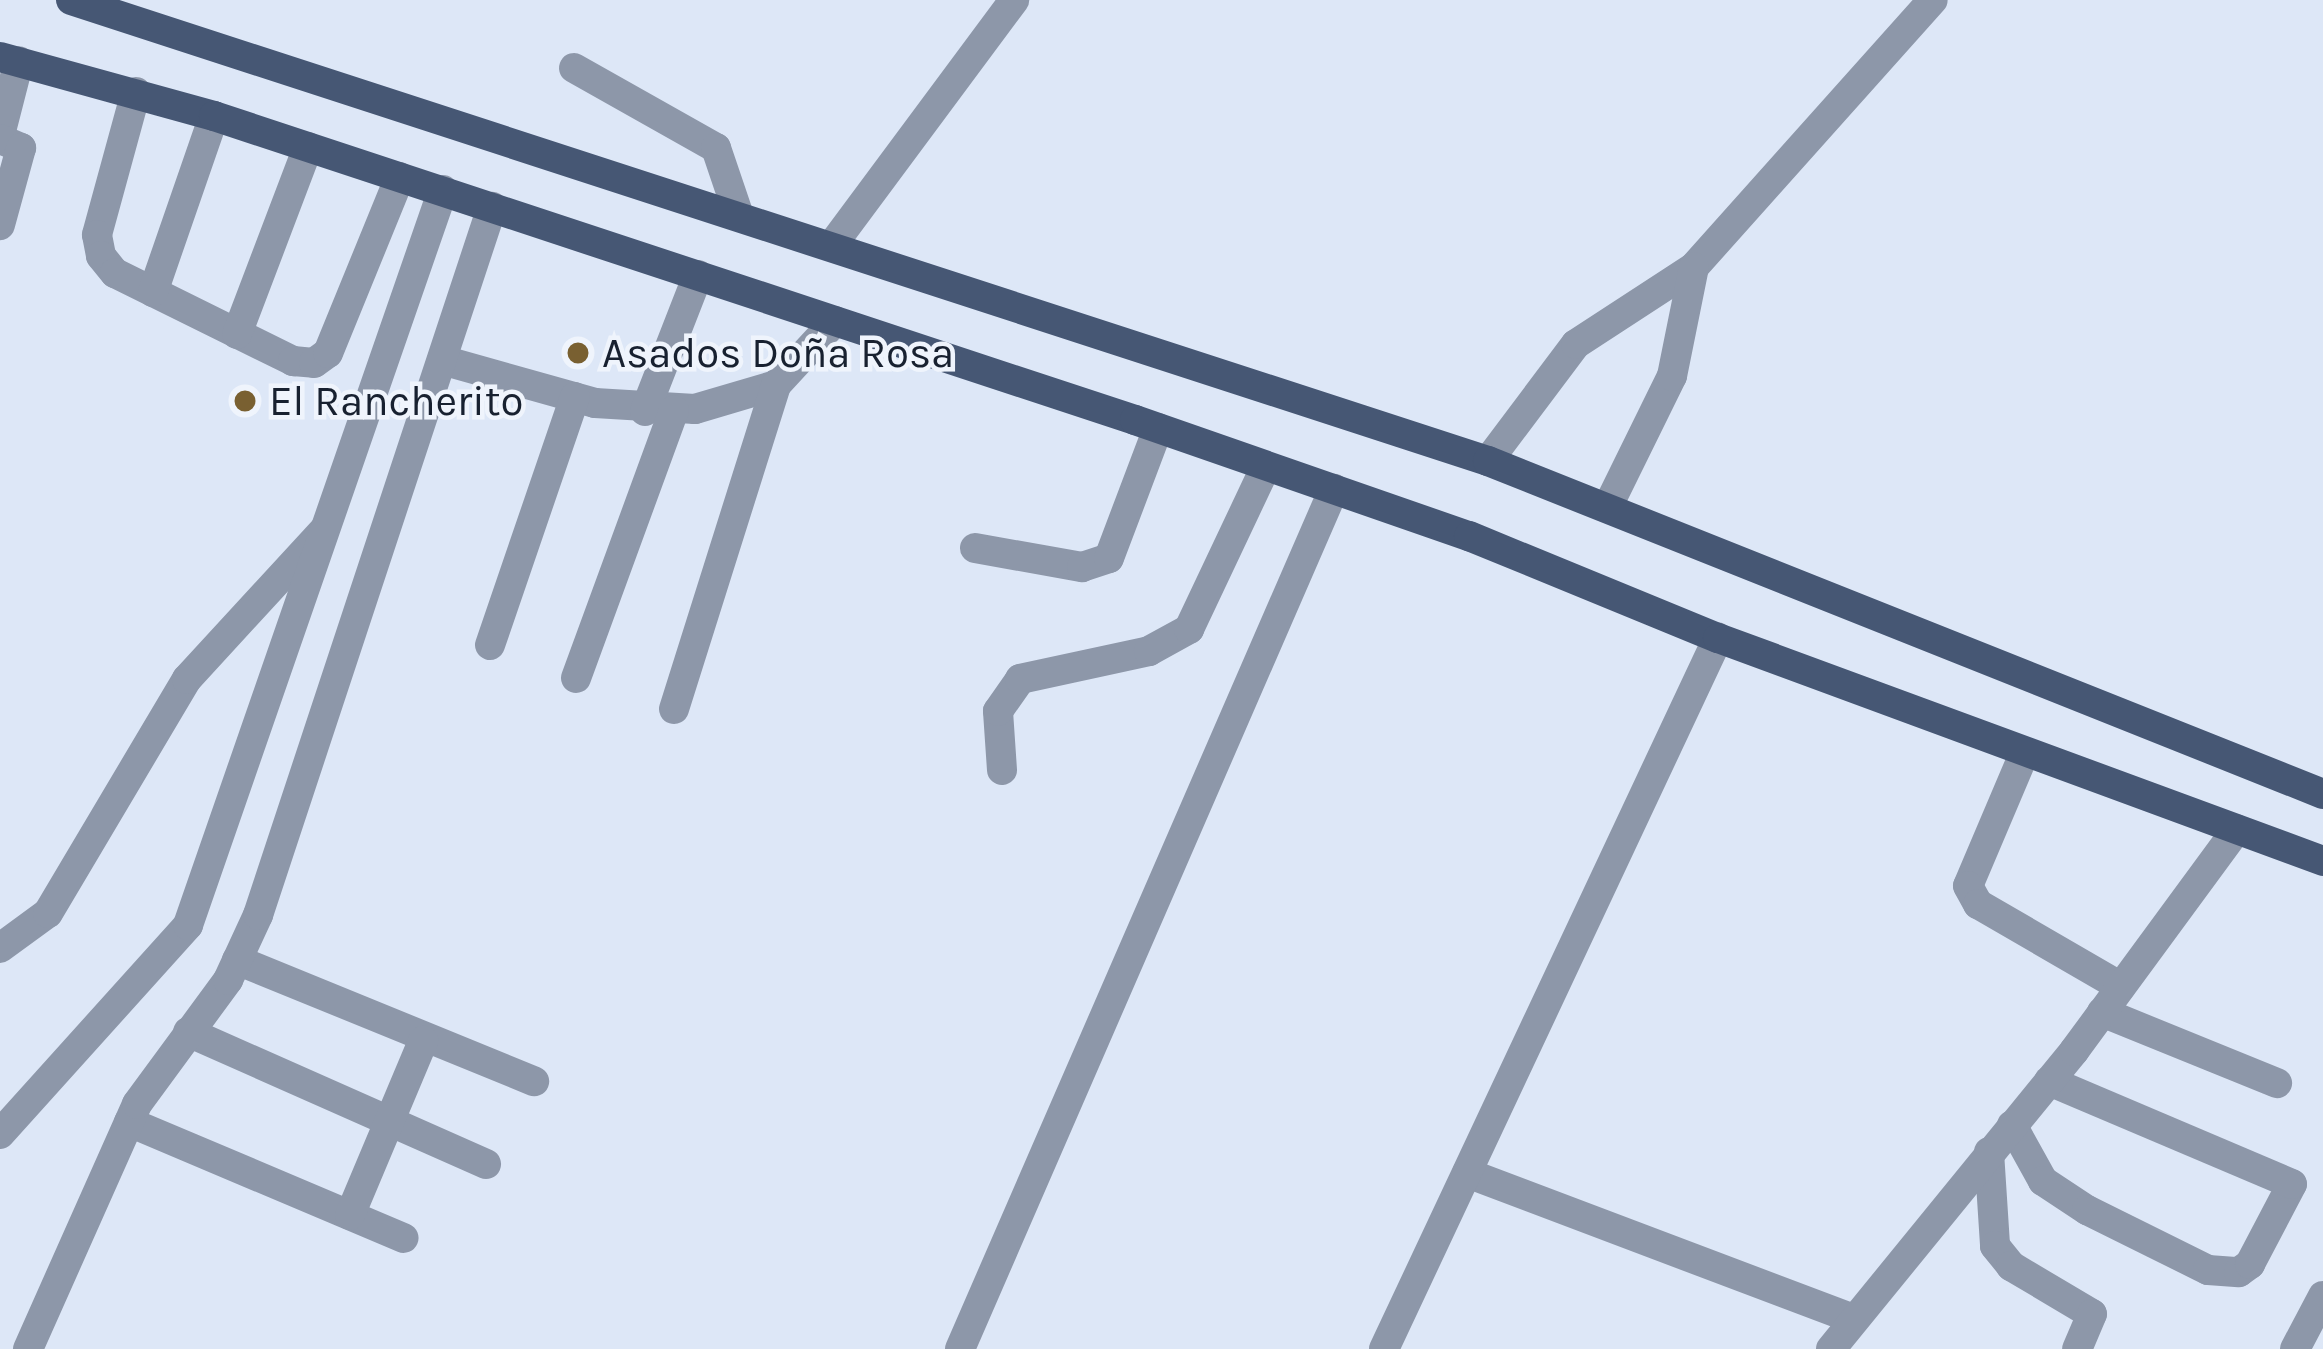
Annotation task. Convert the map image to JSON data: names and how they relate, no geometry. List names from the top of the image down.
{
  "places": ["Asados Doña Rosa", "El Rancherito"]
}
